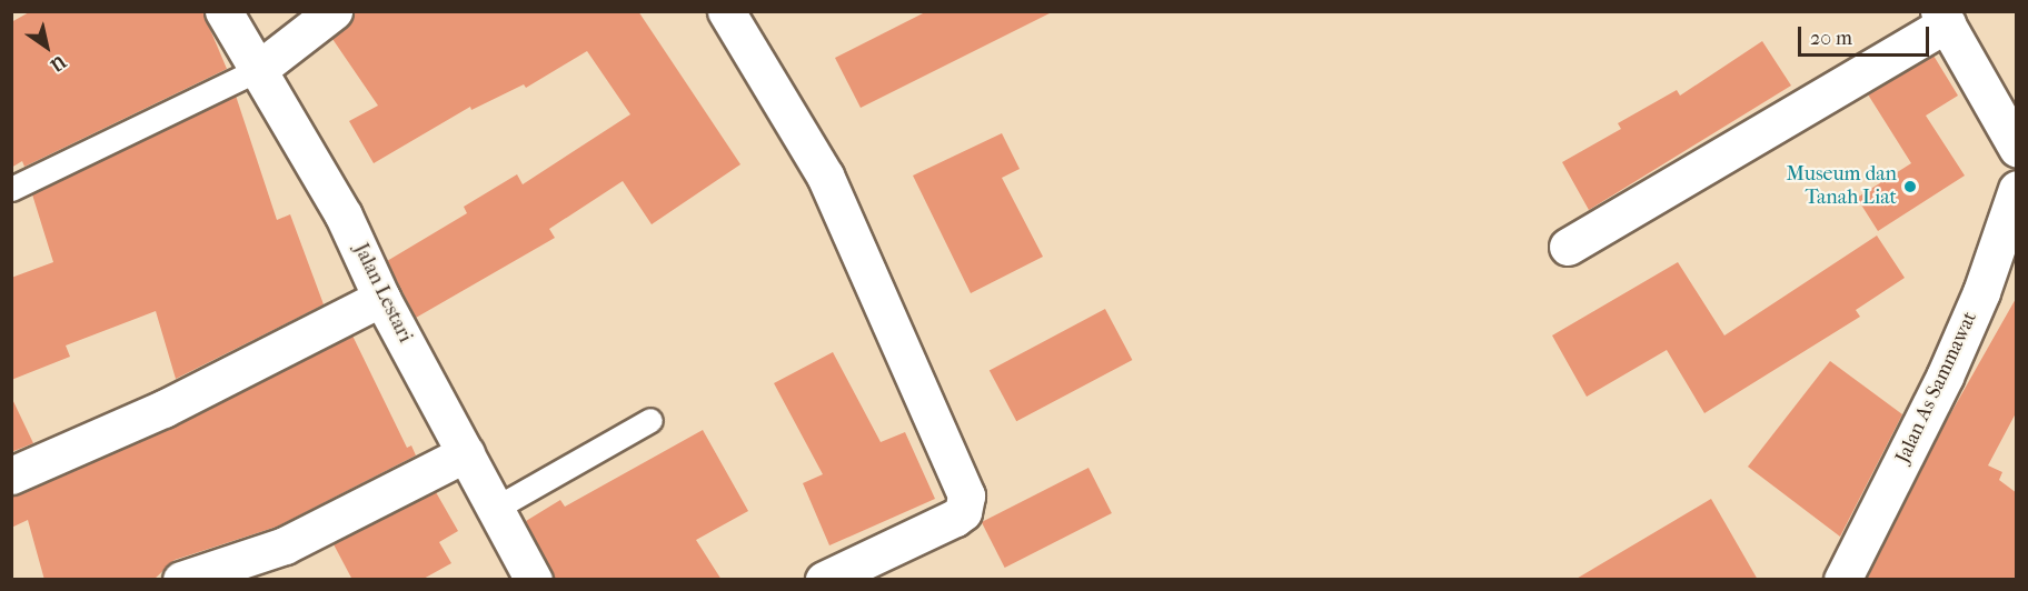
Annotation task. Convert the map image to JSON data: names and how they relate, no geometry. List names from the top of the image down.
{
  "streets": {
    "street": ["Jalan Lestari", "Jalan As Sammawat"]
  },
  "places": ["Museum dan Tanah Liat"],
  "scale_bar": "20 m",
  "north": "bottom right"
}
